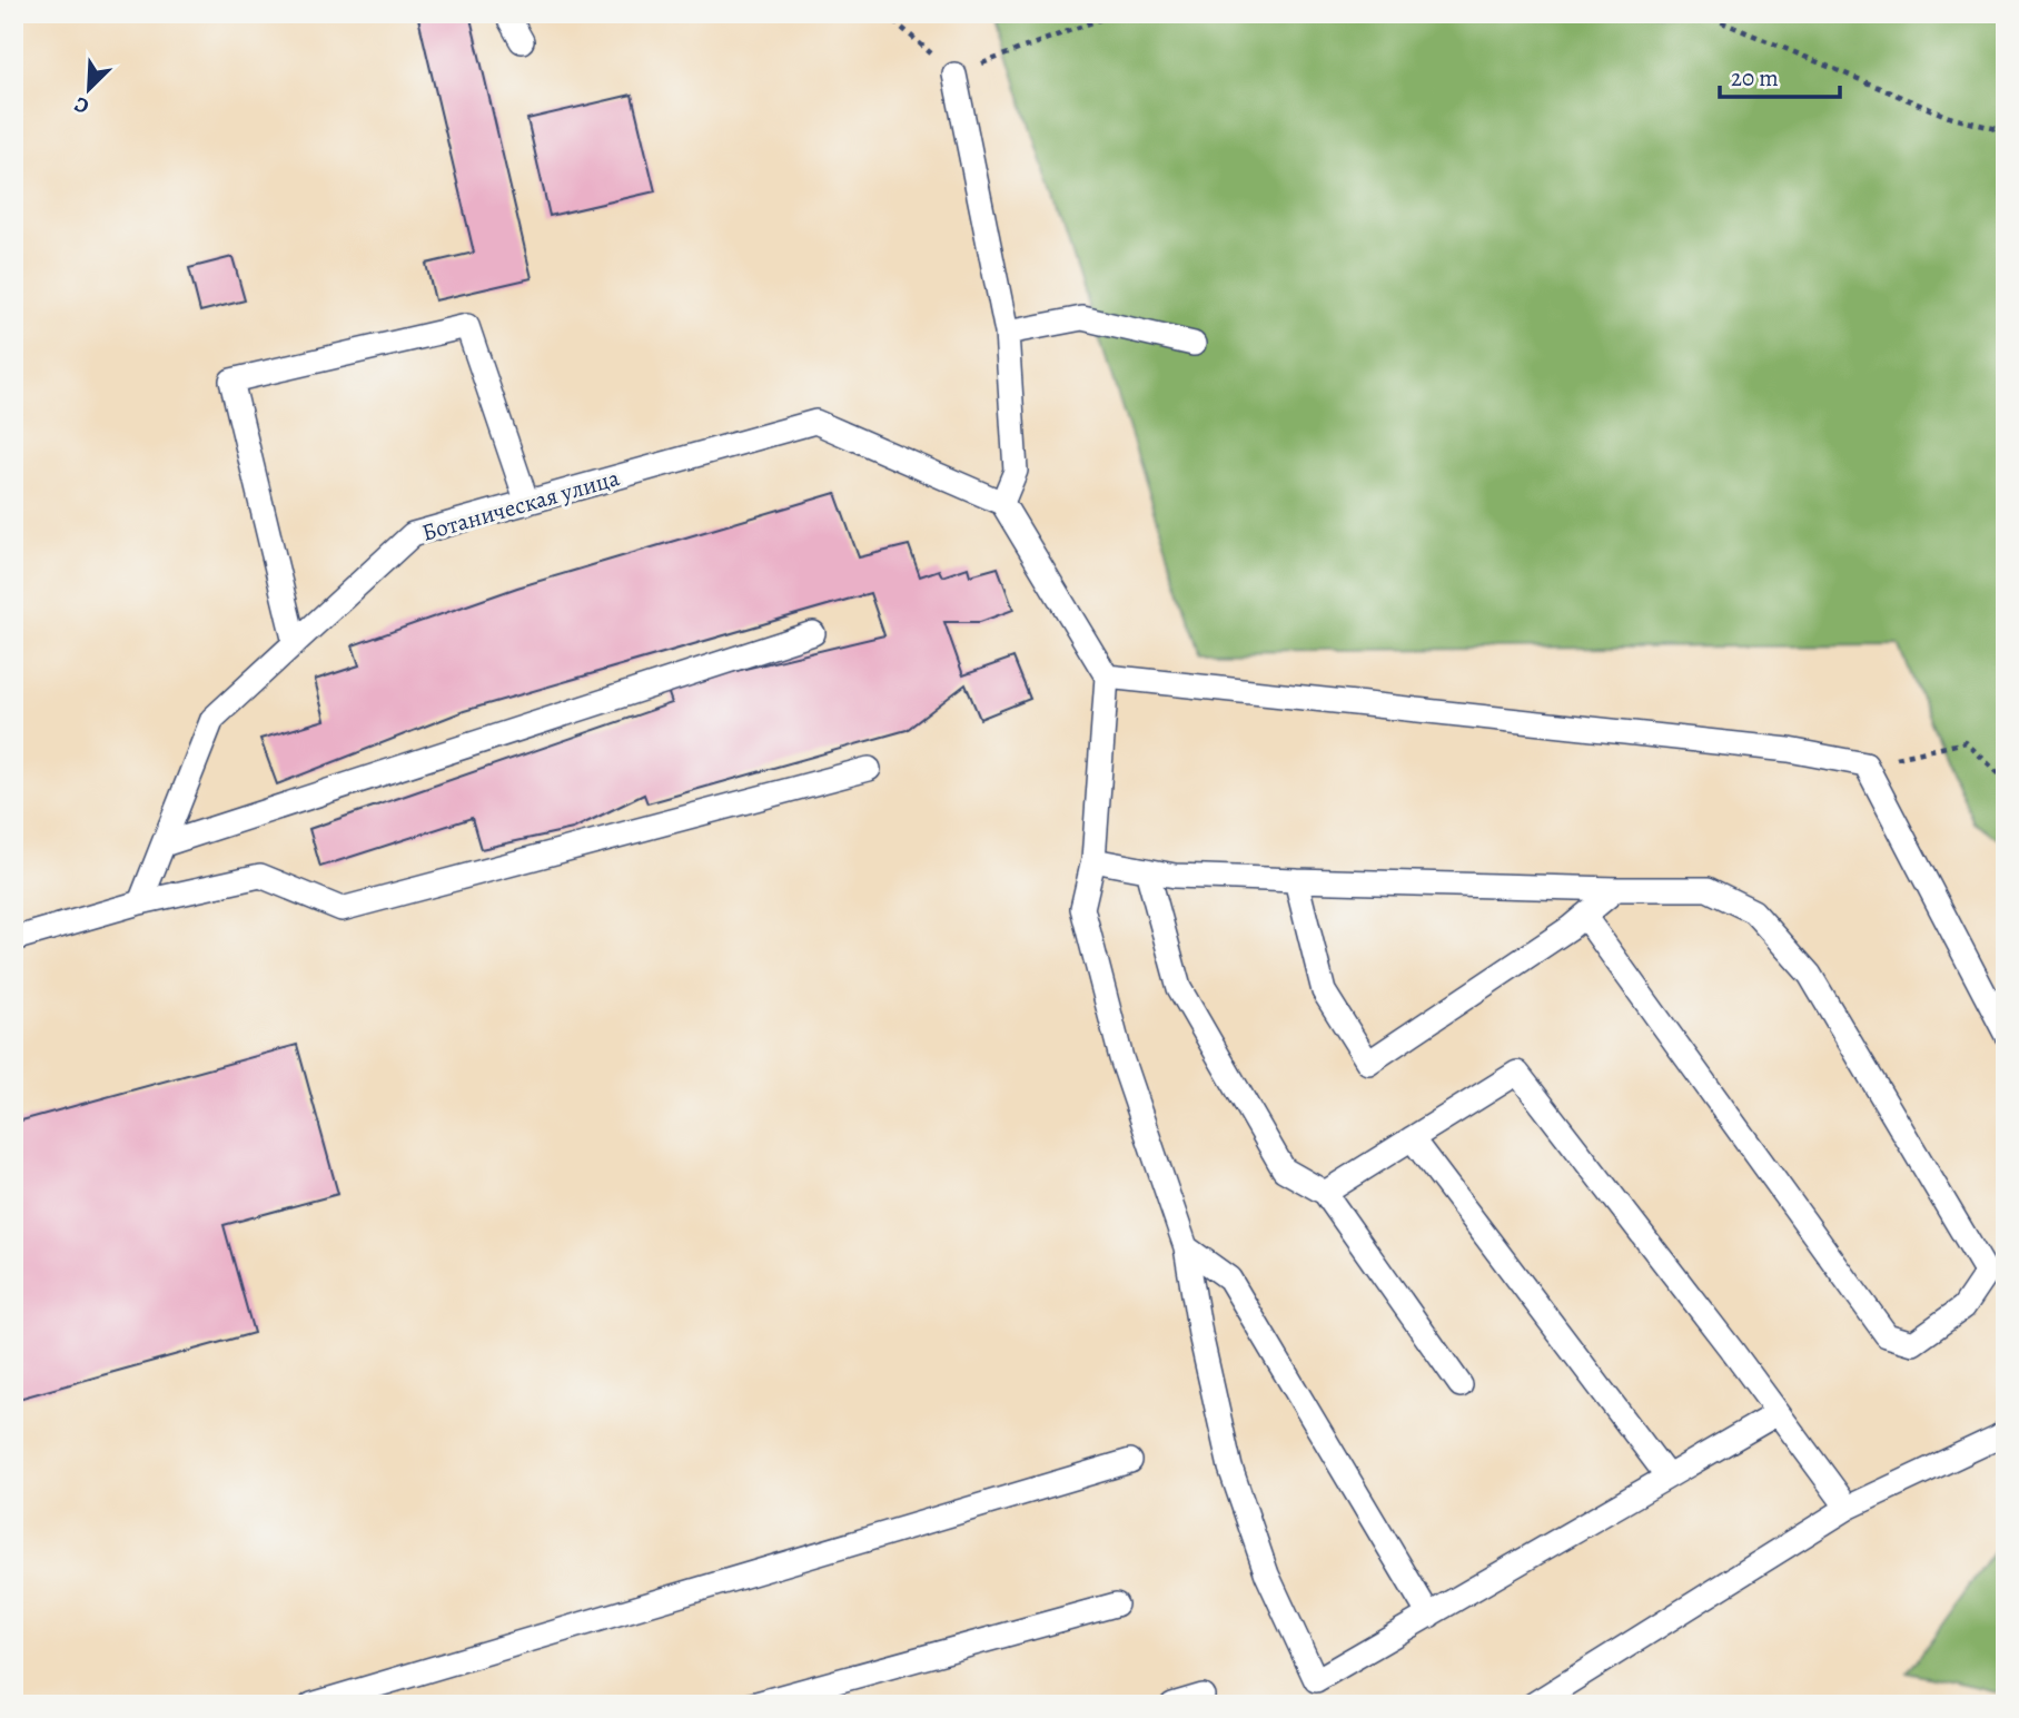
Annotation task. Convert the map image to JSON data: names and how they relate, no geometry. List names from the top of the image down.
{
  "streets": {
    "lane": ["Ботаническая улица"]
  },
  "scale_bar": "20 m",
  "north": "bottom left"
}
